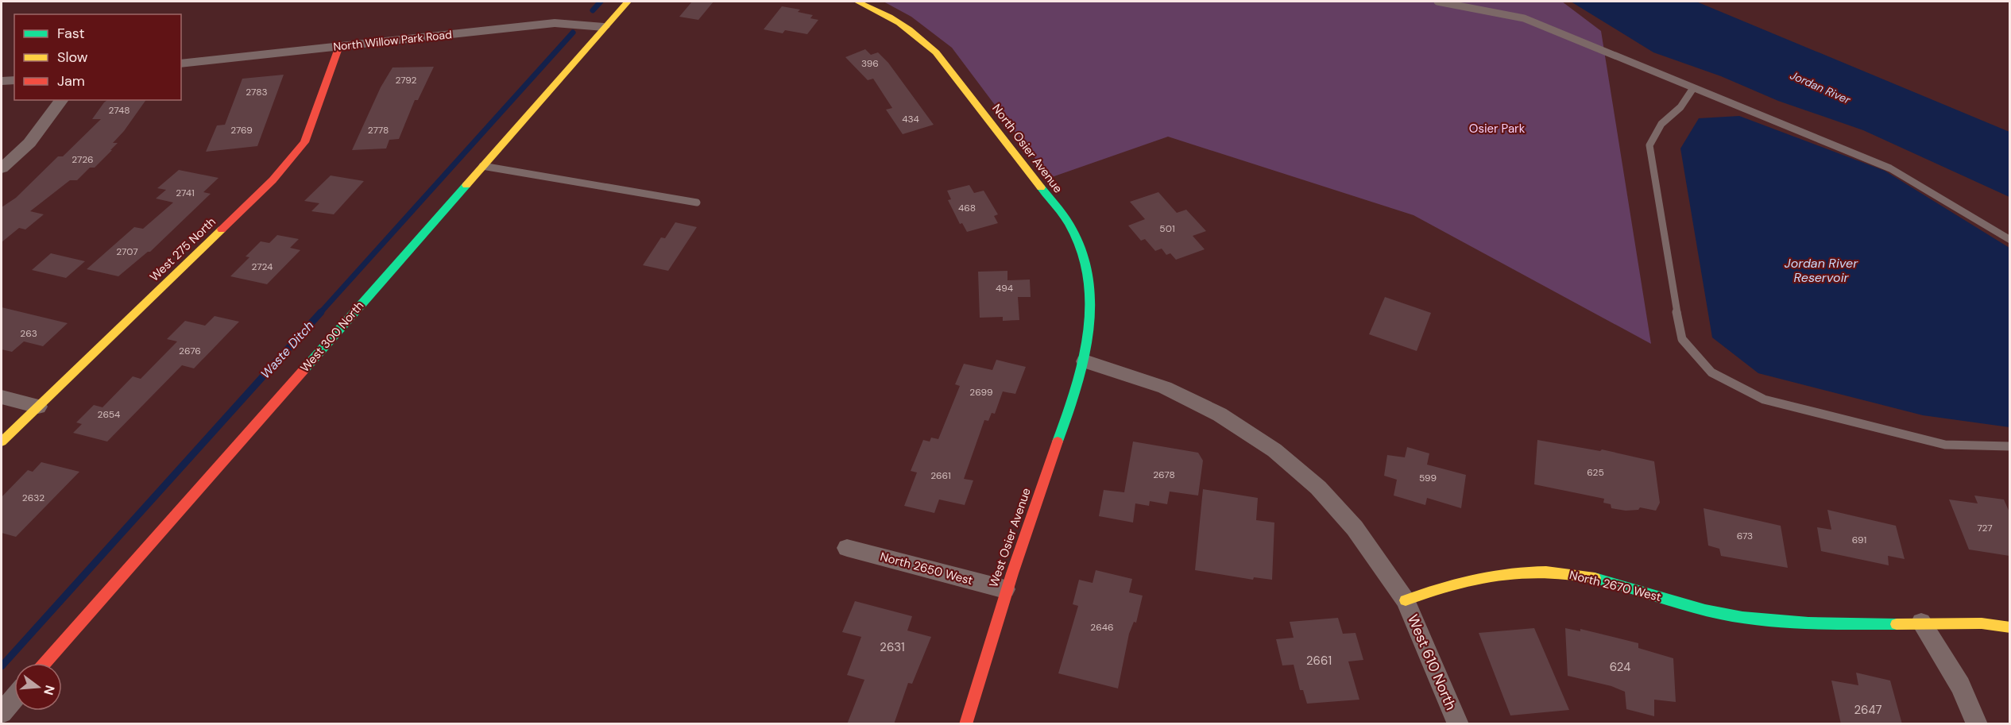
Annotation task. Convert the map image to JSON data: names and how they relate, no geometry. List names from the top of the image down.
{
  "streets": {
    "street": [
      "North Willow Park Road",
      "North Osier Avenue",
      "West 275 North",
      "West 300 North",
      "West Osier Avenue",
      "North 2650 West",
      "North 2670 West",
      "West 610 North"
    ]
  },
  "crossings": [
    ["North Willow Park Road", "West 275 North"],
    ["North Willow Park Road", "West 300 North"],
    ["North Osier Avenue", "West Osier Avenue"],
    ["West Osier Avenue", "North 2650 West"],
    ["North 2670 West", "West 610 North"]
  ],
  "water": ["Jordan River", "Jordan River Reservoir", "Waste Ditch"],
  "parks": ["Osier Park"],
  "house_numbers": [
    "396",
    "2792",
    "2783",
    "2748",
    "434",
    "2769",
    "2778",
    "2726",
    "2741",
    "468",
    "501",
    "2707",
    "2724",
    "494",
    "263",
    "2676",
    "2699",
    "2654",
    "625",
    "2678",
    "2661",
    "599",
    "2632",
    "727",
    "673",
    "691",
    "2646",
    "2631",
    "2661",
    "624",
    "2647"
  ],
  "legend": ["Fast", "Slow", "Jam"],
  "north": "right"
}
